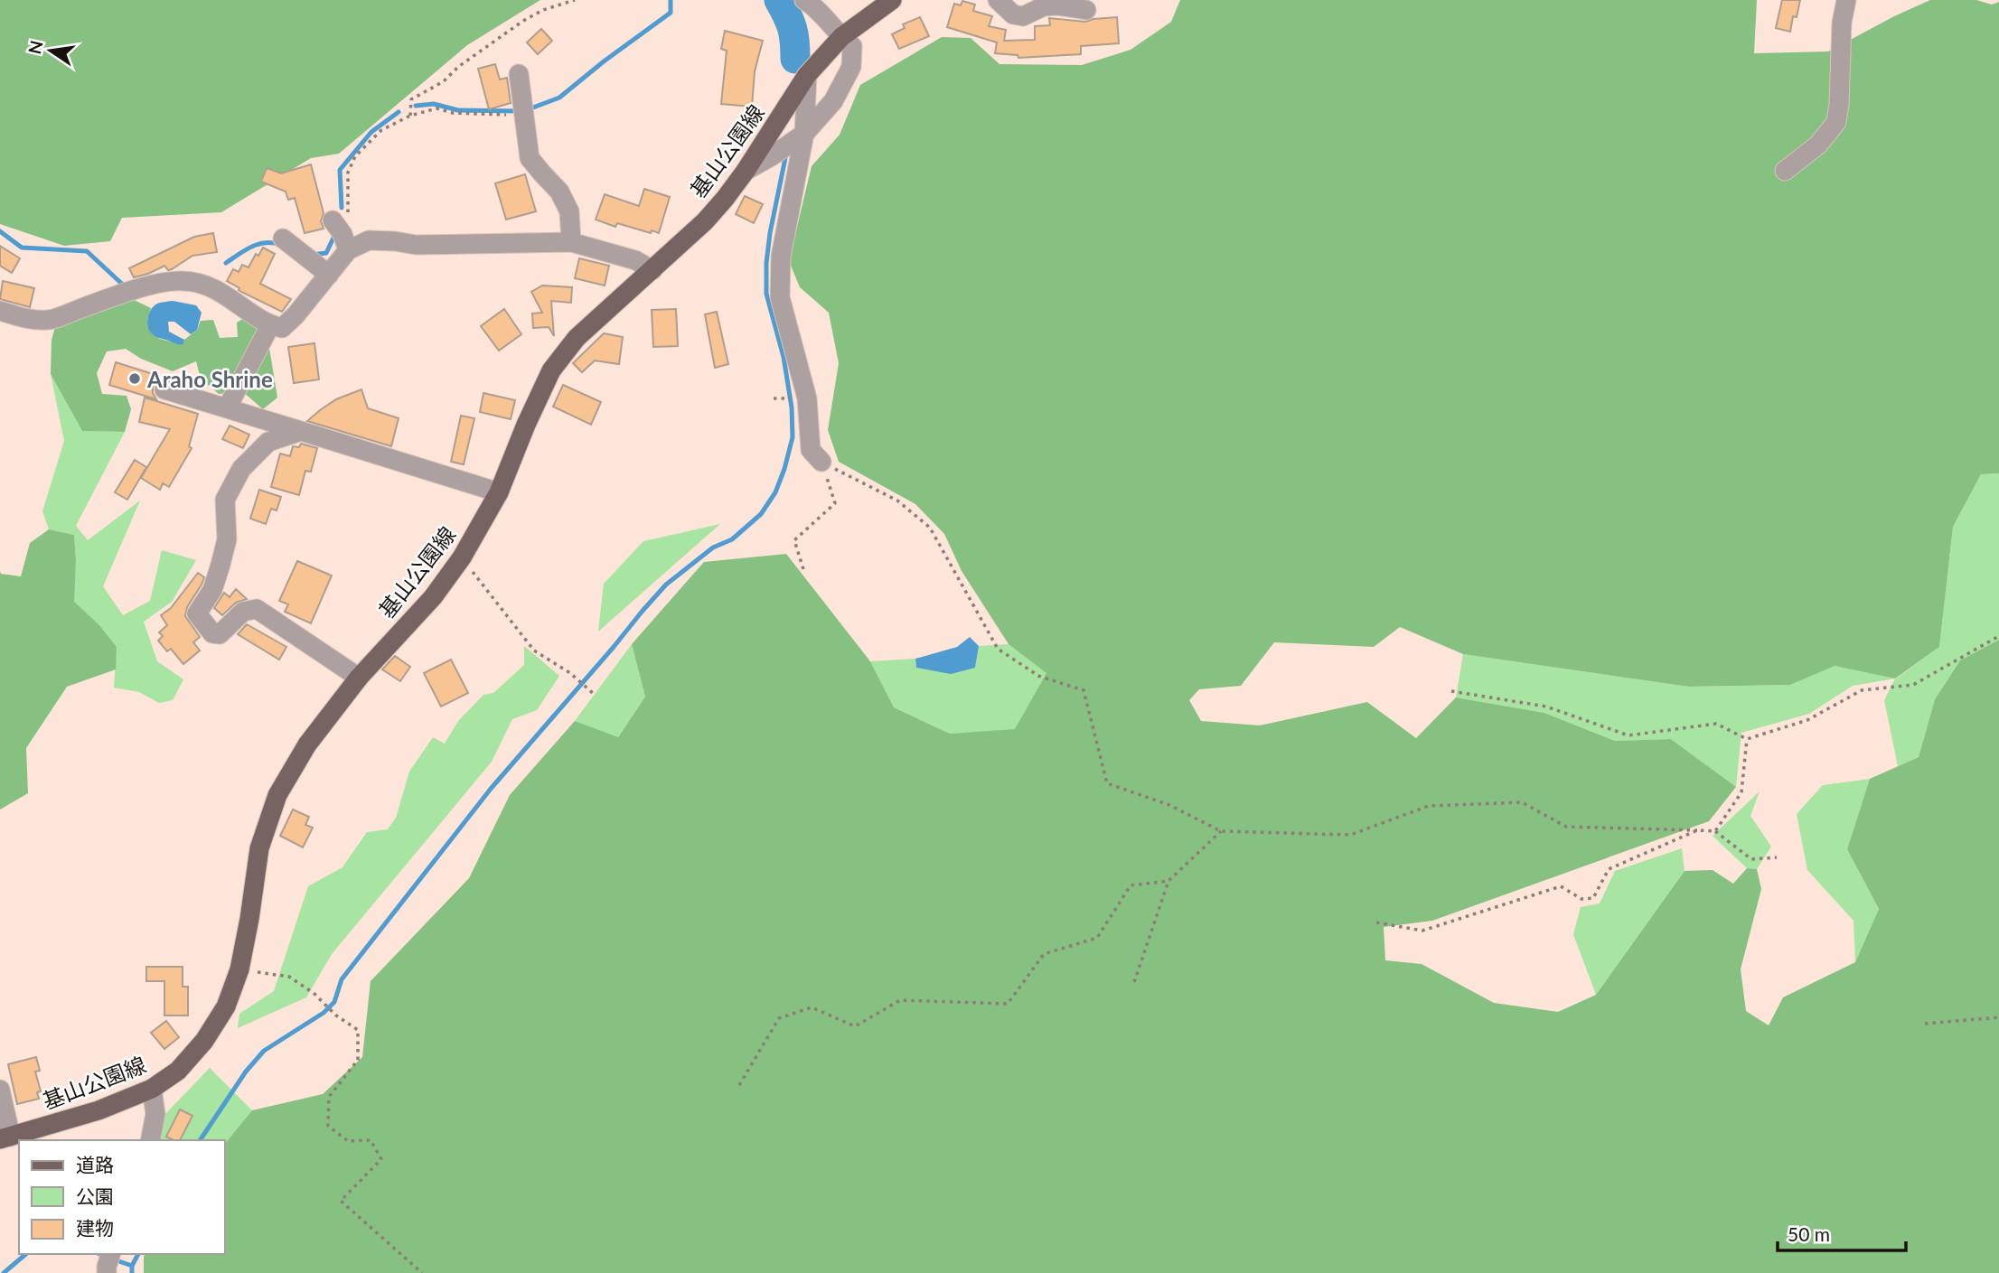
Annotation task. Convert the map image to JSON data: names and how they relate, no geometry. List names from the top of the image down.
{
  "streets": {
    "main road": ["基山公園線"]
  },
  "places": ["Araho Shrine"],
  "legend": ["道路", "公園", "建物"],
  "scale_bar": "50 m",
  "north": "left"
}
